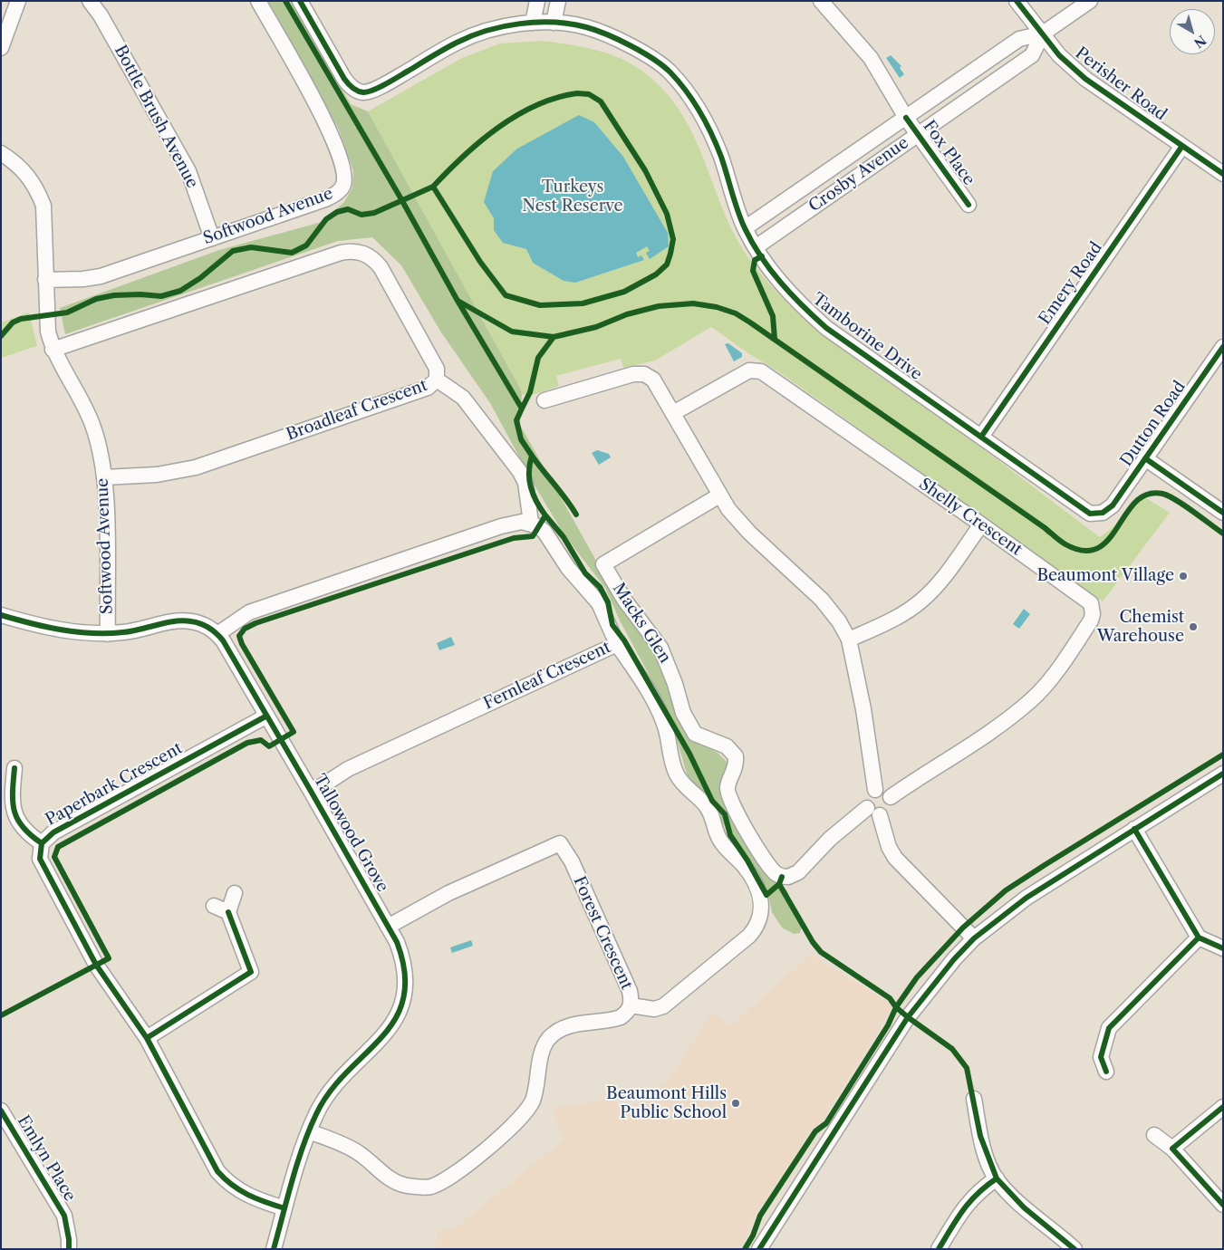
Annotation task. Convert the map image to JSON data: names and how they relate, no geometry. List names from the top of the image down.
{
  "streets": {
    "street": [
      "Perisher Road",
      "Bottle Brush Avenue",
      "Fox Place",
      "Crosby Avenue",
      "Softwood Avenue",
      "Emery Road",
      "Tamborine Drive",
      "Broadleaf Crescent",
      "Dutton Road",
      "Shelly Crescent",
      "Macks Glen",
      "Fernleaf Crescent",
      "Paperbark Crescent",
      "Tallowood Grove",
      "Forest Crescent",
      "Emlyn Place"
    ]
  },
  "crossings": [
    ["Perisher Road", "Crosby Avenue"],
    ["Perisher Road", "Emery Road"],
    ["Bottle Brush Avenue", "Softwood Avenue"],
    ["Fox Place", "Crosby Avenue"],
    ["Crosby Avenue", "Tamborine Drive"],
    ["Softwood Avenue", "Broadleaf Crescent"],
    ["Emery Road", "Tamborine Drive"],
    ["Tamborine Drive", "Dutton Road"],
    ["Shelly Crescent", "Macks Glen"],
    ["Fernleaf Crescent", "Tallowood Grove"],
    ["Paperbark Crescent", "Tallowood Grove"],
    ["Tallowood Grove", "Forest Crescent"]
  ],
  "parks": ["Turkeys Nest Reserve"],
  "places": ["Beaumont Village", "Chemist Warehouse", "Beaumont Hills Public School"],
  "north": "bottom right"
}
